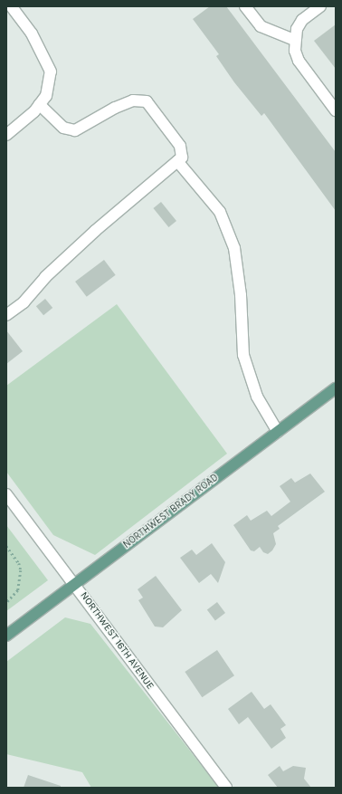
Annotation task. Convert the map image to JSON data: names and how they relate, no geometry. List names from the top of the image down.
{
  "streets": {
    "main road": ["NORTHWEST BRADY ROAD"],
    "street": ["NORTHWEST 16TH AVENUE"]
  },
  "crossings": [
    ["NORTHWEST BRADY ROAD", "NORTHWEST 16TH AVENUE"]
  ]
}
